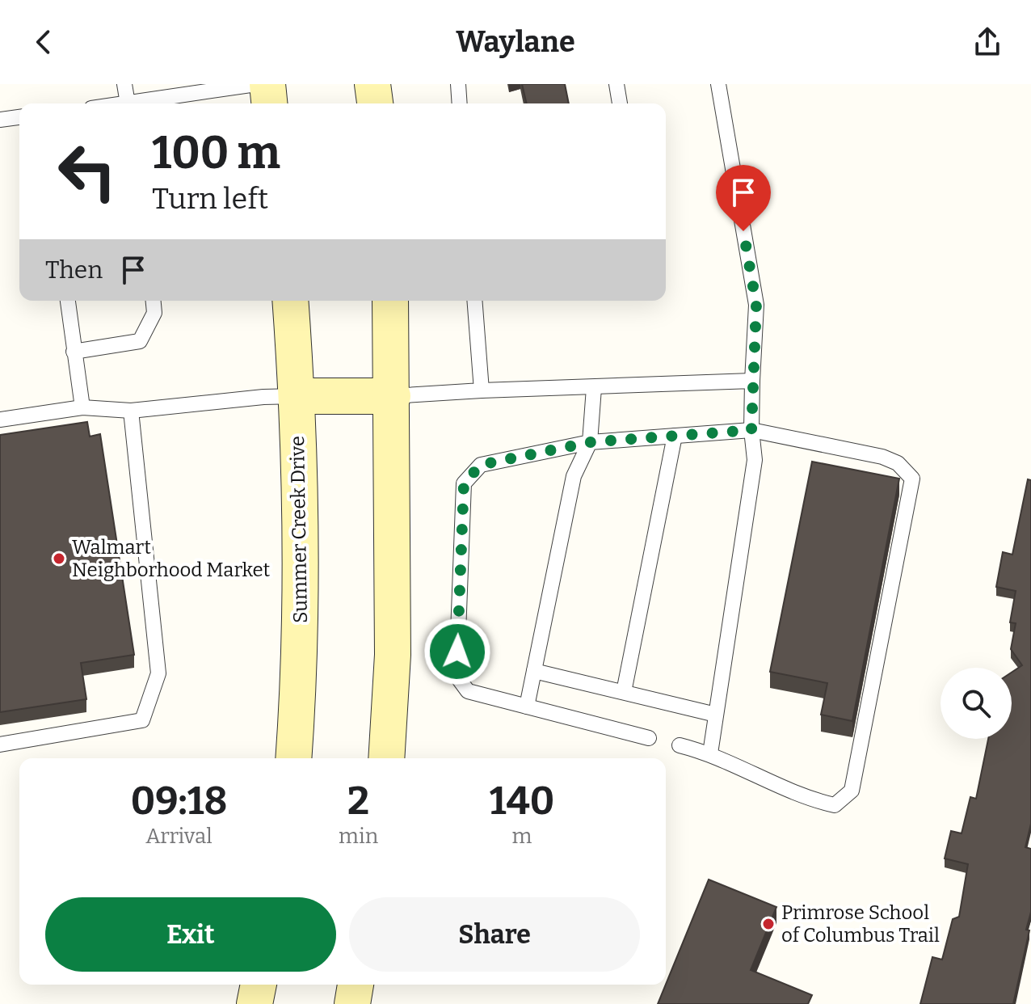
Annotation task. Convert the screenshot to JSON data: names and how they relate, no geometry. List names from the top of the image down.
{
  "streets": {
    "main road": ["Summer Creek Drive"]
  },
  "places": ["Walmart Neighborhood Market", "Primrose School of Columbus Trail"],
  "page": {
    "header": "Waylane",
    "turn": ["100 m", "Turn left"],
    "then": "Then",
    "eta": [
      "09:18",
      "Arrival",
      "2",
      "min",
      "140",
      "m"
    ],
    "buttons": ["Exit", "Share"]
  }
}
